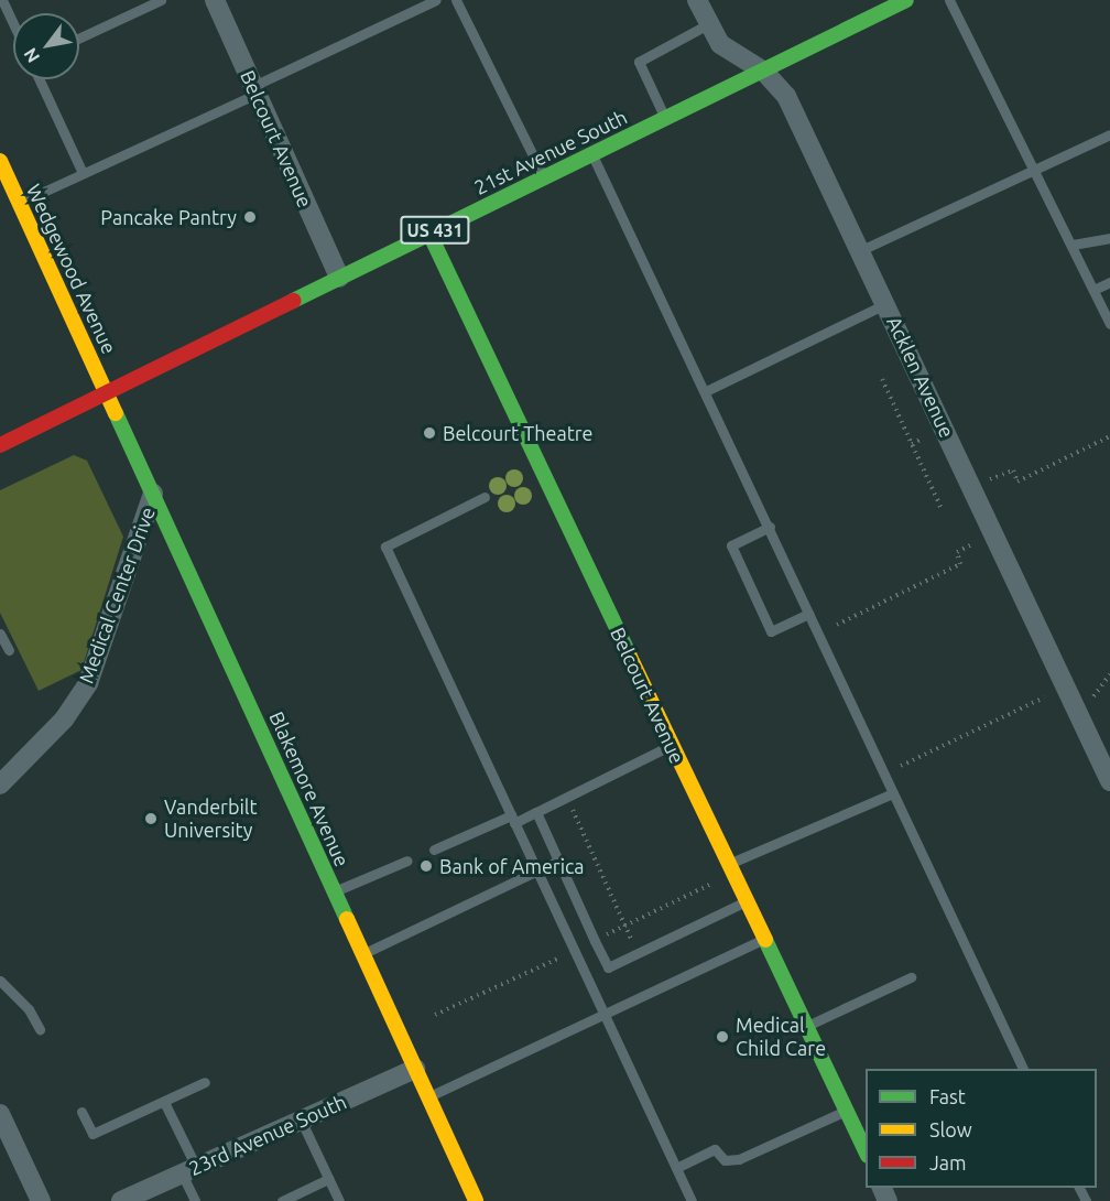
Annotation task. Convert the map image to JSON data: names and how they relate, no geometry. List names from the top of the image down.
{
  "streets": {
    "main road": [
      "Belcourt Avenue",
      "21st Avenue South",
      "US 431",
      "Wedgewood Avenue",
      "Blakemore Avenue"
    ],
    "street": ["Acklen Avenue", "Medical Center Drive", "23rd Avenue South"]
  },
  "crossings": [
    ["Belcourt Avenue", "21st Avenue South"],
    ["21st Avenue South", "Wedgewood Avenue"],
    ["21st Avenue South", "Acklen Avenue"],
    ["21st Avenue South", "Blakemore Avenue"],
    ["Wedgewood Avenue", "Blakemore Avenue"],
    ["Medical Center Drive", "Blakemore Avenue"],
    ["Blakemore Avenue", "23rd Avenue South"]
  ],
  "places": [
    "Pancake Pantry",
    "Belcourt Theatre",
    "Vanderbilt University",
    "Bank of America",
    "Medical Child Care"
  ],
  "legend": ["Fast", "Slow", "Jam"],
  "north": "bottom left"
}
